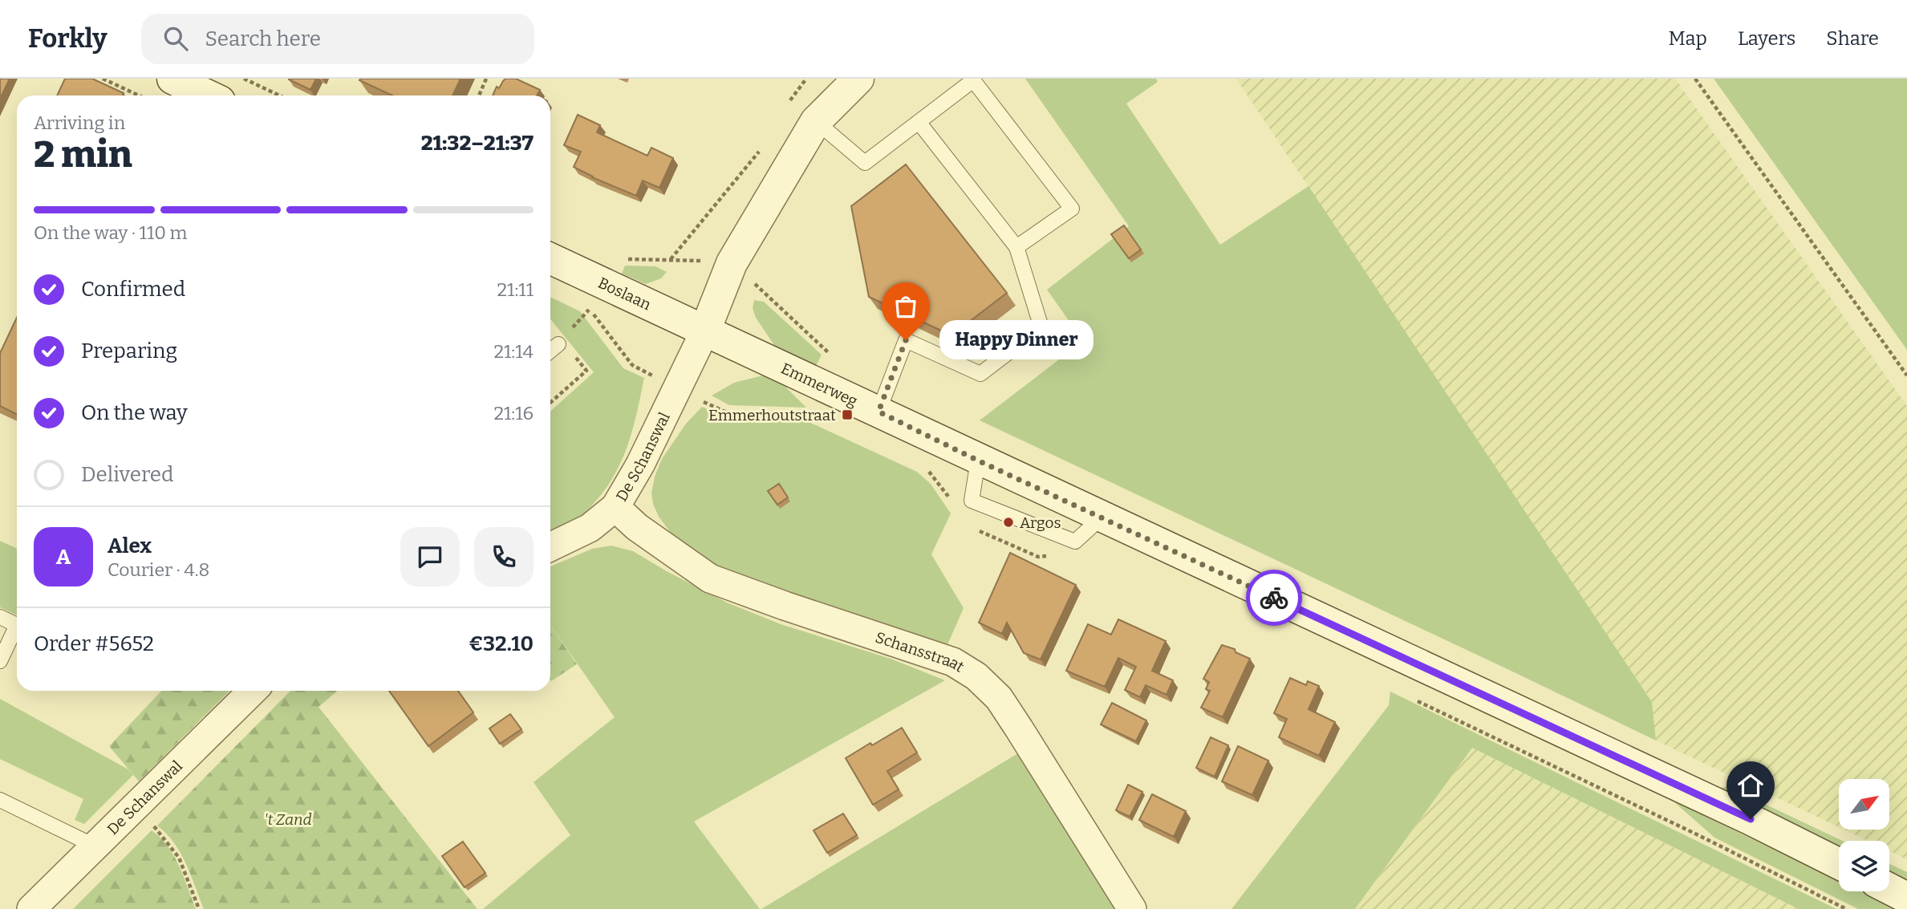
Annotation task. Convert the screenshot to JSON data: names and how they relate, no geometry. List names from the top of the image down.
{
  "streets": {
    "main road": ["Boslaan", "Emmerweg"],
    "street": ["De Schanswal", "Schansstraat"]
  },
  "crossings": [
    ["Boslaan", "Emmerweg"],
    ["Boslaan", "De Schanswal"],
    ["Emmerweg", "De Schanswal"],
    ["De Schanswal", "Schansstraat"]
  ],
  "parks": ["'t Zand"],
  "places": {
    "other": ["Happy Dinner", "Argos"],
    "transit": ["Emmerhoutstraat"]
  },
  "north": "top right",
  "page": {
    "header": "Forkly",
    "search": "Search here",
    "nav": ["Map", "Layers", "Share"],
    "heading": ["2 min", "Arriving in", "21:32–21:37"],
    "panel": [
      "Alex",
      "Courier · 4.8",
      "Order #5652",
      "€32.10"
    ],
    "bar": "On the way · 110 m",
    "list": [
      ["Confirmed", "21:11"],
      ["Preparing", "21:14"],
      ["On the way", "21:16"],
      "Delivered"
    ],
    "bubble": "Happy Dinner",
    "round": "A"
  }
}
